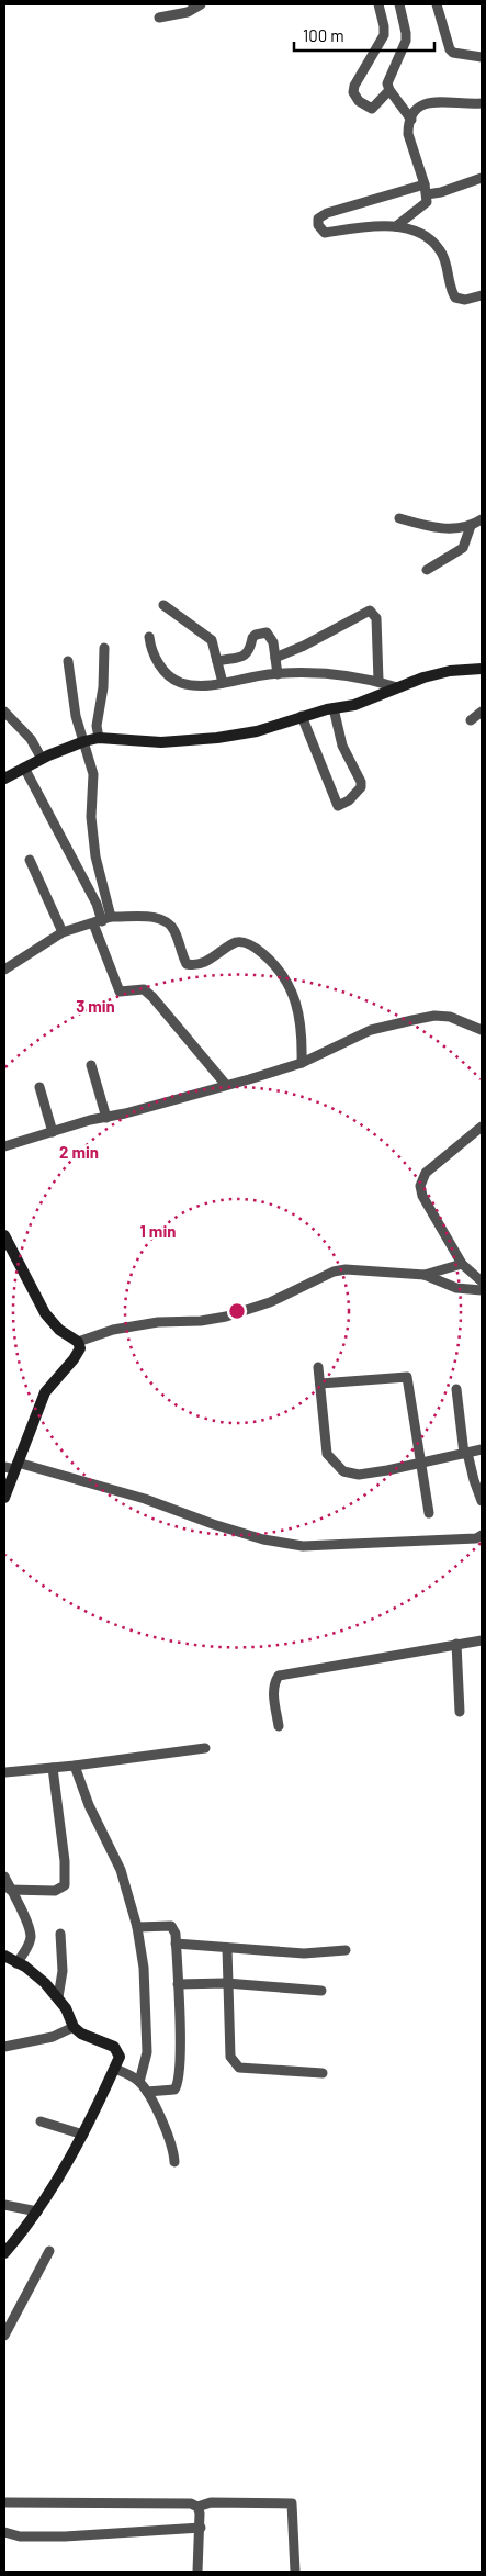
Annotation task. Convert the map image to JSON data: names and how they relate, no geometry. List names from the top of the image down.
{
  "scale_bar": "100 m",
  "rings": ["3 min", "2 min", "1 min"]
}
